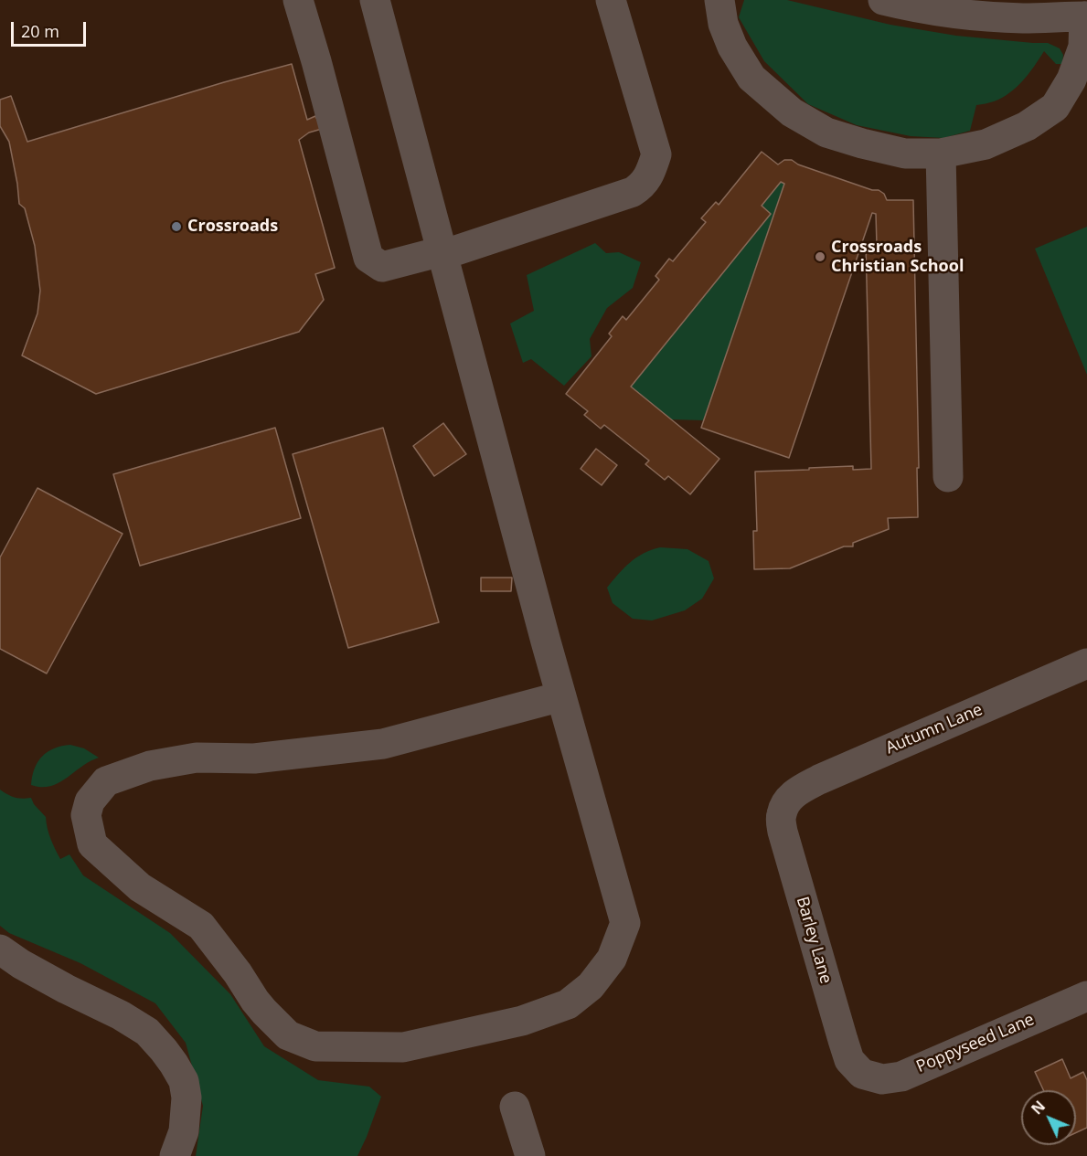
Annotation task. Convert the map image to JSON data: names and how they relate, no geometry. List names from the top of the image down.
{
  "streets": {
    "street": ["Autumn Lane", "Barley Lane", "Poppyseed Lane"]
  },
  "crossings": [
    ["Autumn Lane", "Barley Lane"],
    ["Barley Lane", "Poppyseed Lane"]
  ],
  "places": ["Crossroads", "Crossroads Christian School"],
  "scale_bar": "20 m",
  "north": "top left"
}
